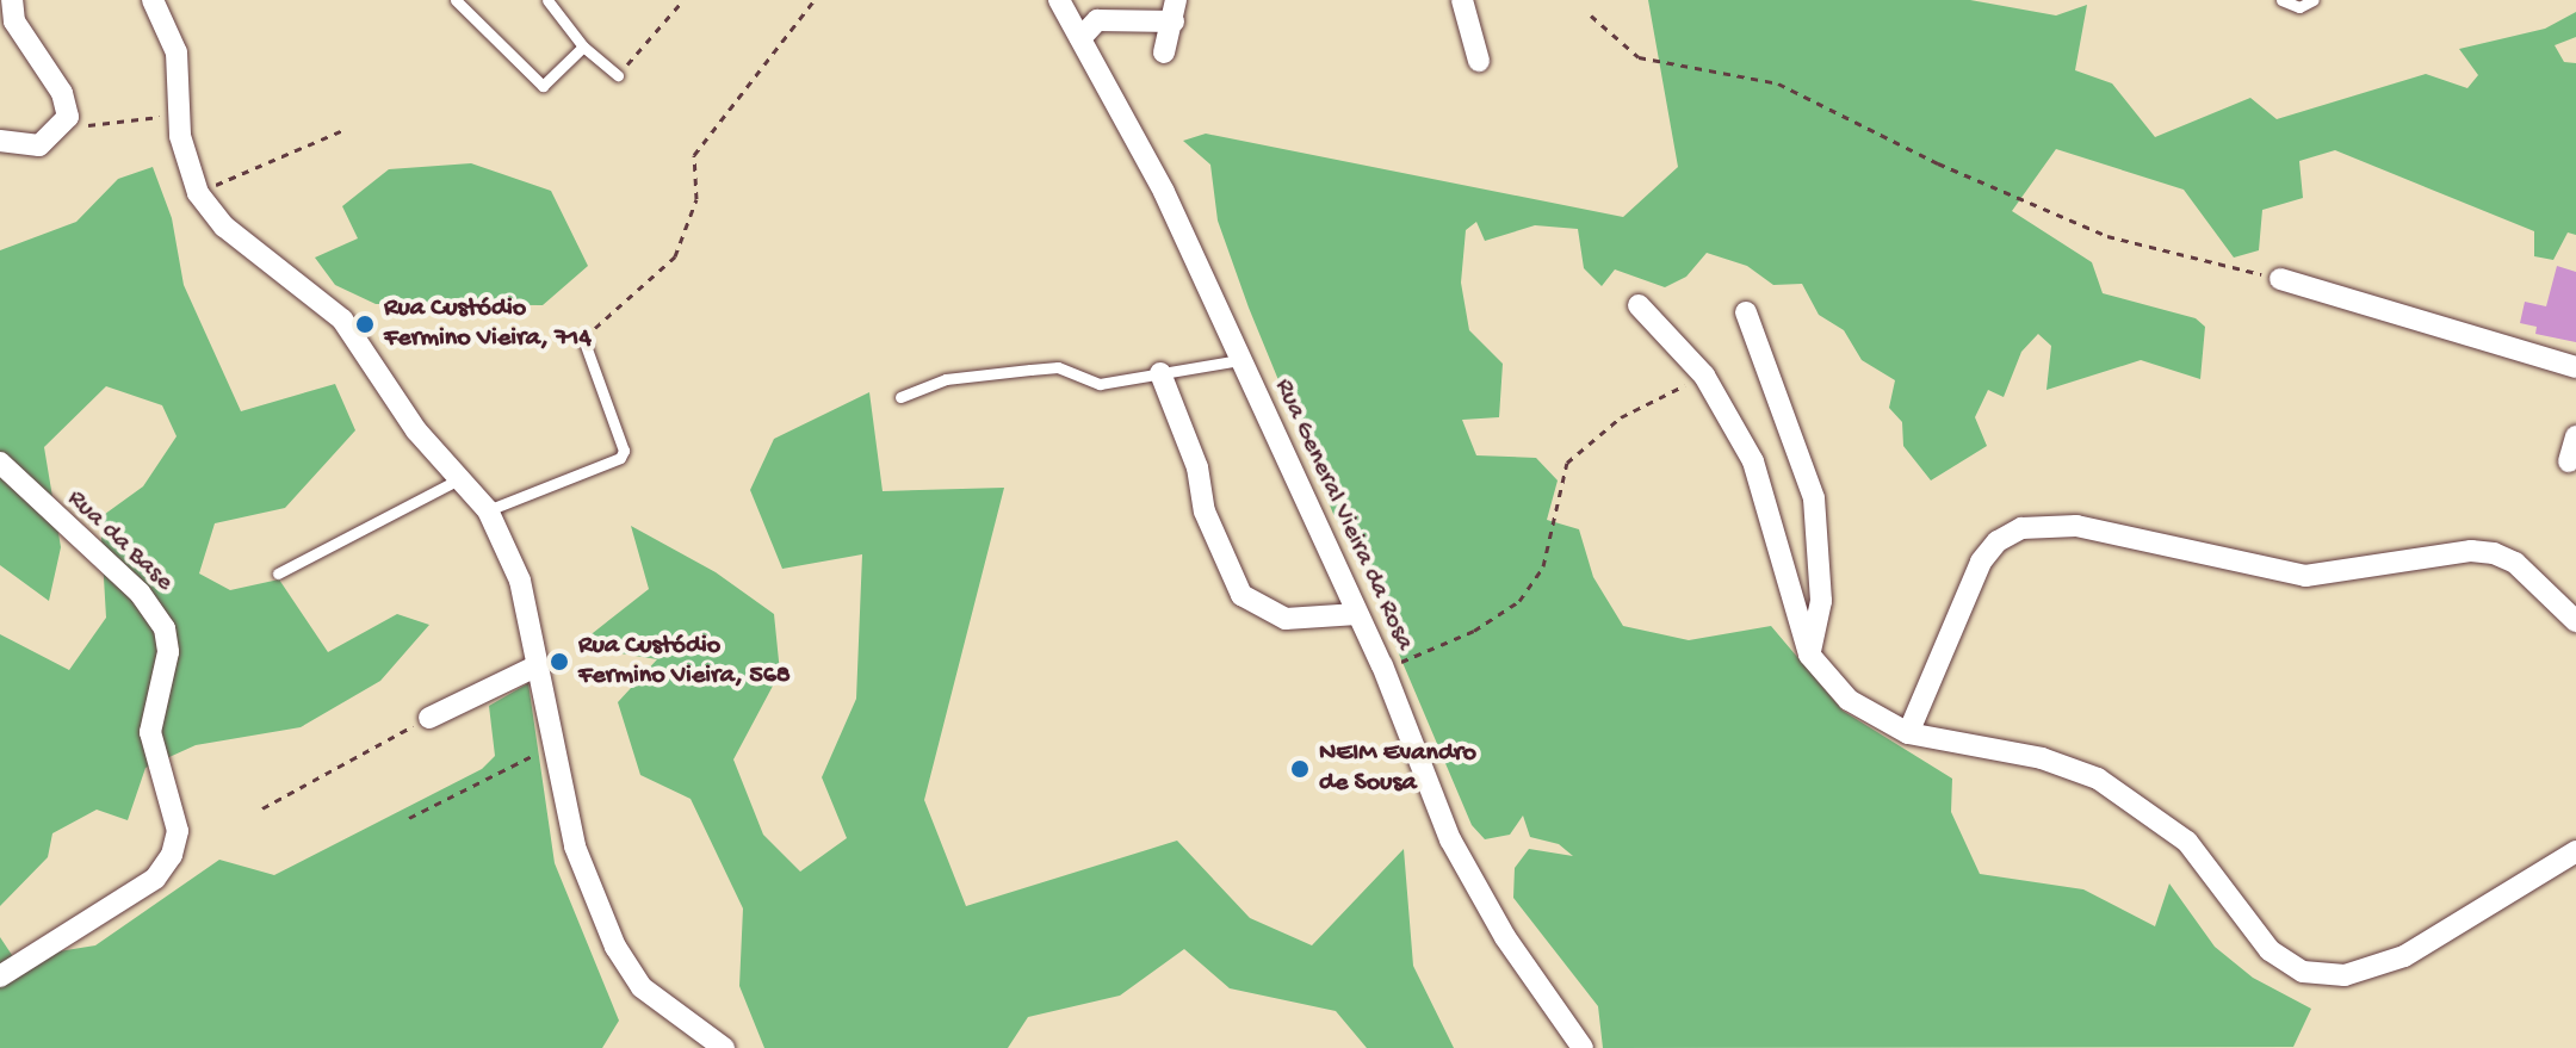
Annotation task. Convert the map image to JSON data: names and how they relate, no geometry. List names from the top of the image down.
{
  "streets": {
    "street": ["Rua General Vieira da Rosa", "Rua da Base"]
  },
  "places": ["Rua Custódio Fermino Vieira, 714", "Rua Custódio Fermino Vieira, 568", "NEIM Evandro de Sousa"]
}
